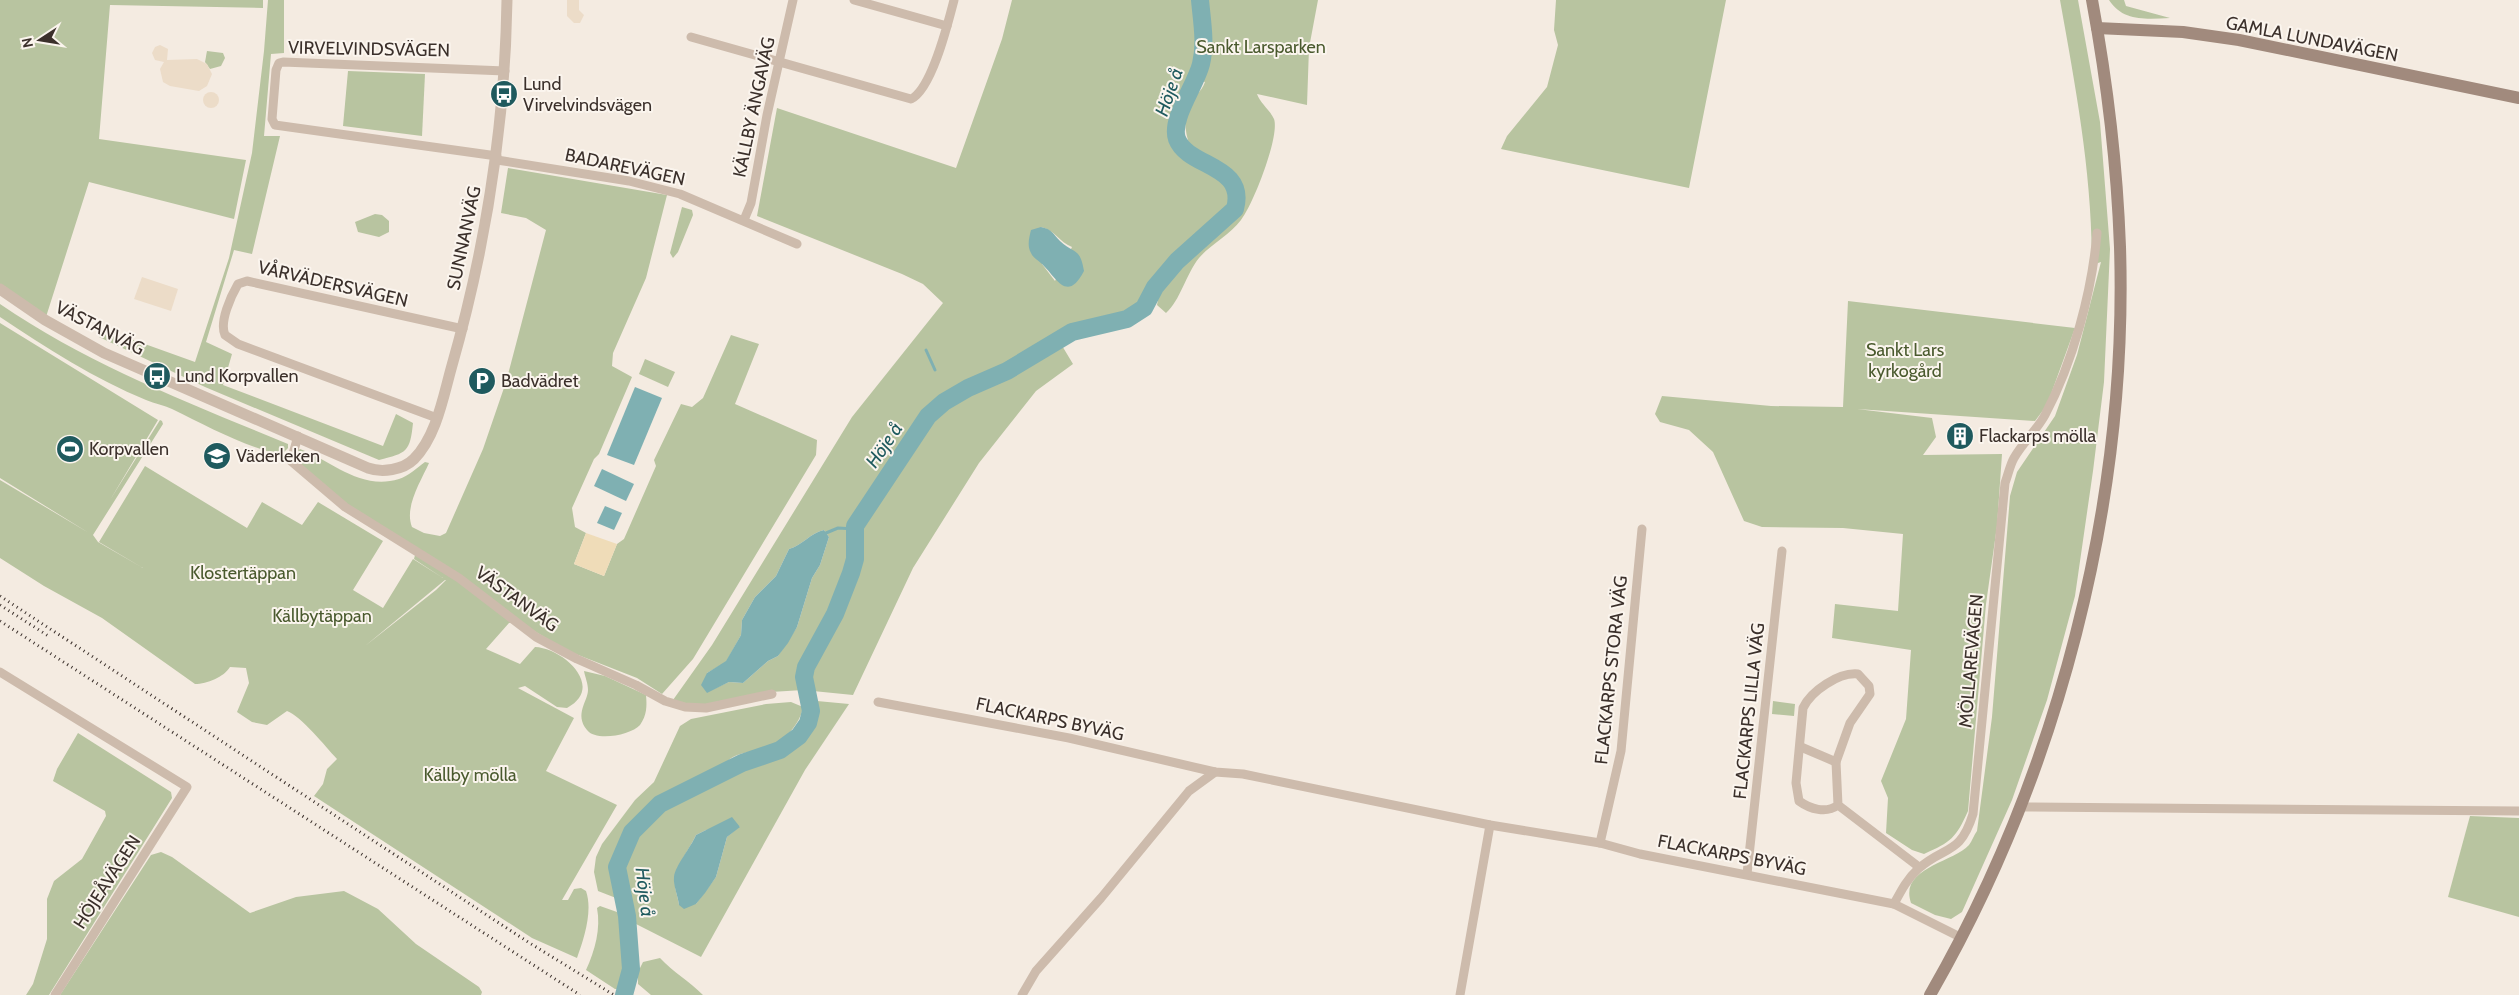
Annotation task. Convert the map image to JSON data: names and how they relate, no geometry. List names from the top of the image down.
{
  "streets": {
    "main road": ["GAMLA LUNDAVÄGEN"],
    "street": [
      "VIRVELVINDSVÄGEN",
      "KÄLLBY ÄNGAVÄG",
      "BADAREVÄGEN",
      "SUNNANVÄG",
      "VÅRVÄDERSVÄGEN",
      "VÄSTANVÄG",
      "MÖLLAREVÄGEN",
      "FLACKARPS STORA VÄG",
      "FLACKARPS LILLA VÄG",
      "FLACKARPS BYVÄG",
      "HÖJEÅVÄGEN"
    ]
  },
  "crossings": [
    ["VIRVELVINDSVÄGEN", "BADAREVÄGEN"],
    ["VIRVELVINDSVÄGEN", "SUNNANVÄG"],
    ["KÄLLBY ÄNGAVÄG", "BADAREVÄGEN"],
    ["BADAREVÄGEN", "SUNNANVÄG"],
    ["SUNNANVÄG", "VÅRVÄDERSVÄGEN"],
    ["SUNNANVÄG", "VÄSTANVÄG"],
    ["MÖLLAREVÄGEN", "FLACKARPS BYVÄG"],
    ["FLACKARPS STORA VÄG", "FLACKARPS BYVÄG"],
    ["FLACKARPS LILLA VÄG", "FLACKARPS BYVÄG"]
  ],
  "water": ["Höje å"],
  "parks": [
    "Sankt Larsparken",
    "Sankt Lars kyrkogård",
    "Klostertäppan",
    "Källbytäppan",
    "Källby mölla"
  ],
  "places": {
    "bus stop": ["Lund Virvelvindsvägen", "Lund Korpvallen"],
    "parking": ["Badvädret"],
    "building": ["Flackarps mölla"],
    "sports": ["Korpvallen"],
    "school or university": ["Väderleken"]
  },
  "north": "left"
}
